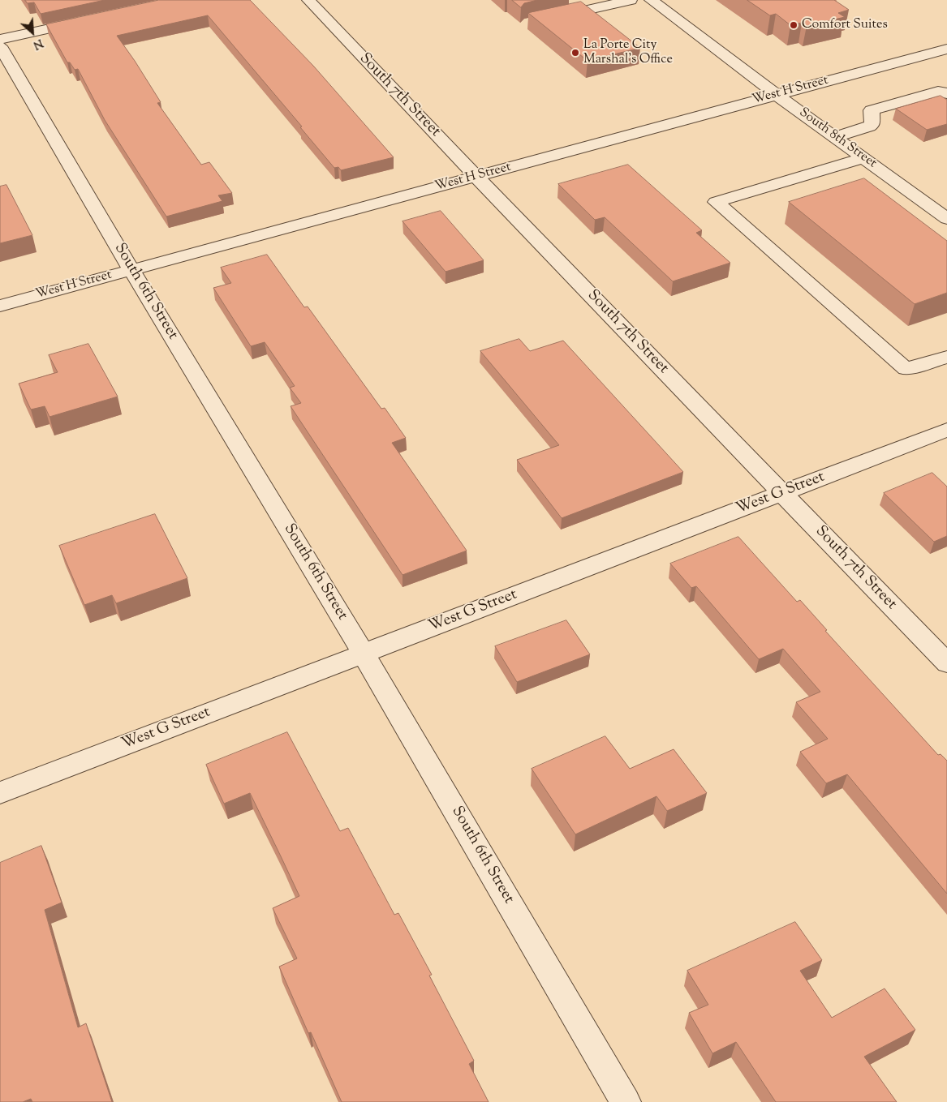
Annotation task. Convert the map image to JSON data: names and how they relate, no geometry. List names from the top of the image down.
{
  "streets": {
    "street": [
      "West H Street",
      "South 7th Street",
      "South 8th Street",
      "South 6th Street",
      "West G Street"
    ]
  },
  "crossings": [
    ["West H Street", "South 7th Street"],
    ["West H Street", "South 8th Street"],
    ["West H Street", "South 6th Street"],
    ["South 7th Street", "West G Street"],
    ["South 6th Street", "West G Street"]
  ],
  "places": ["Comfort Suites", "La Porte City Marshal's Office"],
  "north": "bottom right"
}
